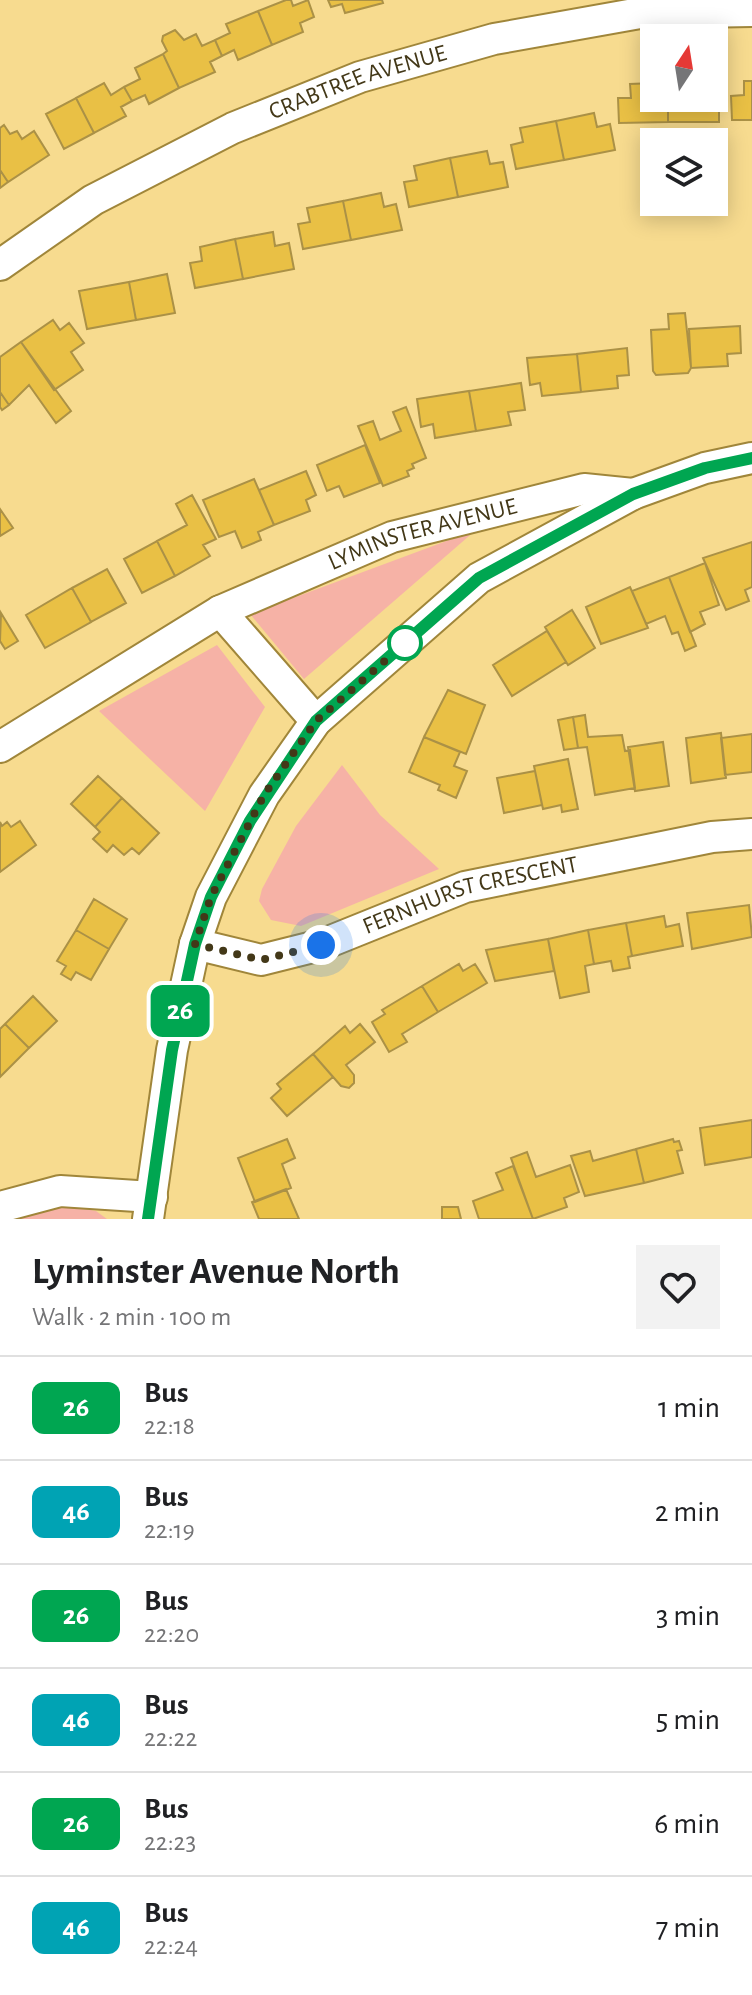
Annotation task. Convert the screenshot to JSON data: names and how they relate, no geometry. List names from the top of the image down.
{
  "streets": {
    "street": ["CRABTREE AVENUE", "LYMINSTER AVENUE", "FERNHURST CRESCENT"]
  },
  "lines": ["bus line 26"],
  "north": "top",
  "page": {
    "on_map": "26",
    "heading": ["Lyminster Avenue North", "Walk · 2 min · 100 m"],
    "list": [
      {
        "mark": "26",
        "name": "Bus",
        "note": "22:18",
        "value": "1 min"
      },
      {
        "mark": "46",
        "name": "Bus",
        "note": "22:19",
        "value": "2 min"
      },
      {
        "mark": "26",
        "name": "Bus",
        "note": "22:20",
        "value": "3 min"
      },
      {
        "mark": "46",
        "name": "Bus",
        "note": "22:22",
        "value": "5 min"
      },
      {
        "mark": "26",
        "name": "Bus",
        "note": "22:23",
        "value": "6 min"
      },
      {
        "mark": "46",
        "name": "Bus",
        "note": "22:24",
        "value": "7 min"
      }
    ]
  }
}
